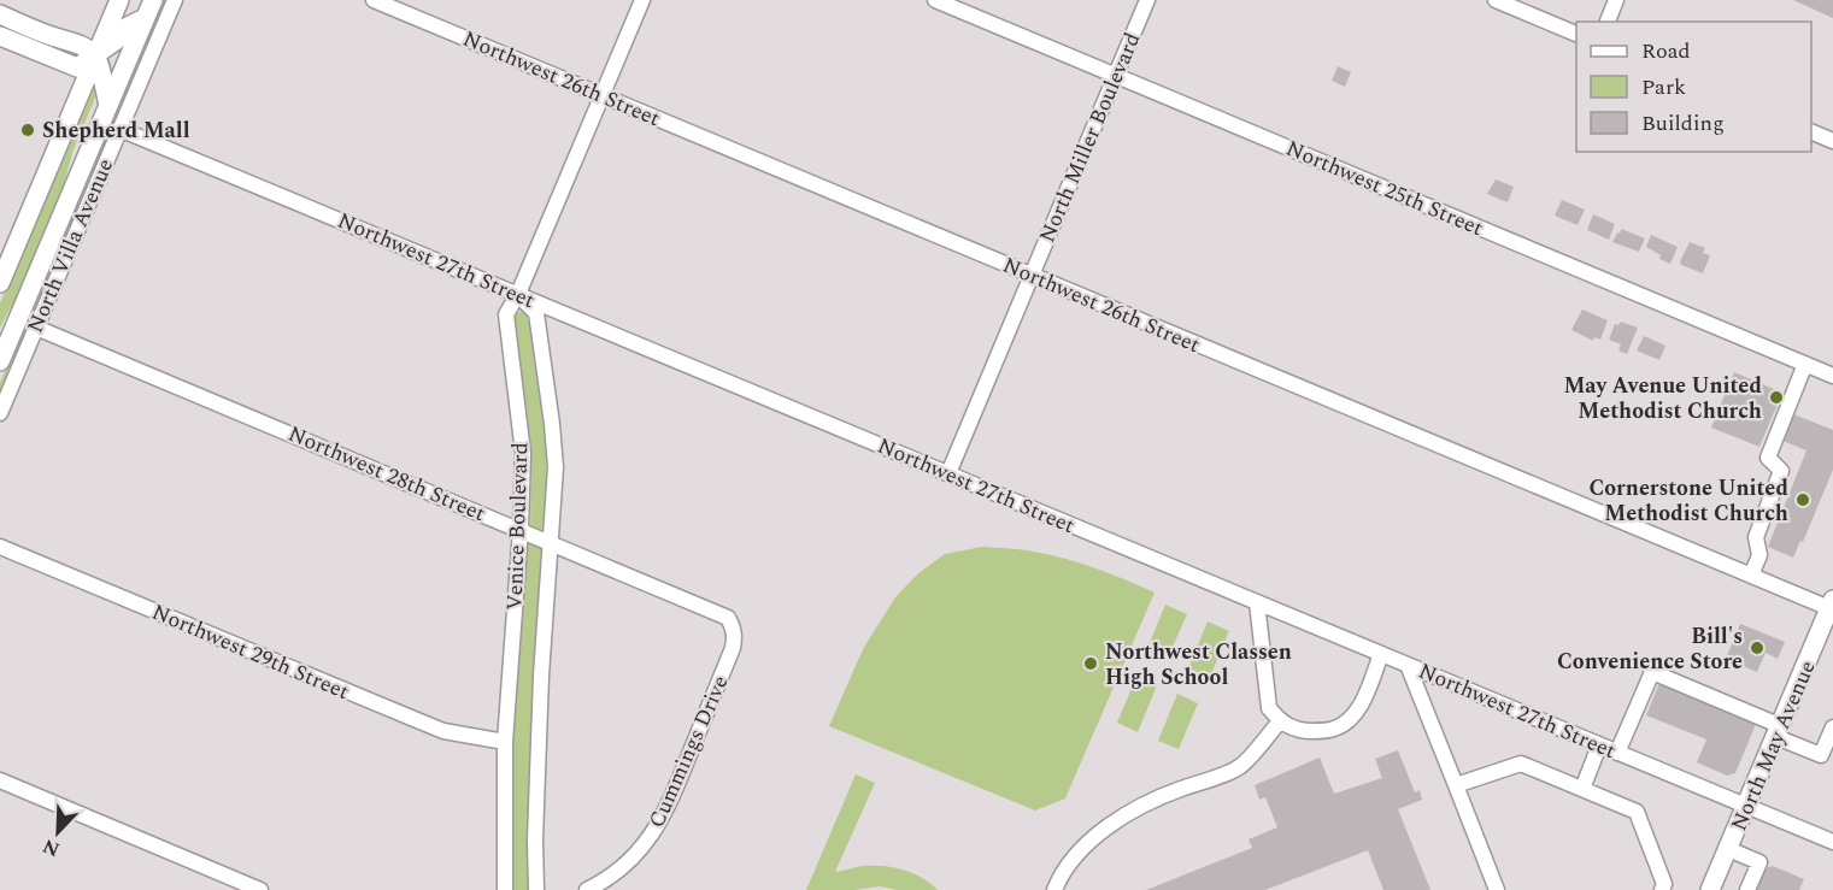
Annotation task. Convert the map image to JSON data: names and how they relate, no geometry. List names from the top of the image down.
{
  "streets": {
    "main road": ["North Villa Avenue", "North May Avenue"],
    "street": [
      "Northwest 26th Street",
      "North Miller Boulevard",
      "Northwest 25th Street",
      "Northwest 27th Street",
      "Northwest 28th Street",
      "Venice Boulevard",
      "Northwest 29th Street",
      "Cummings Drive"
    ]
  },
  "crossings": [
    ["Northwest 26th Street", "North Miller Boulevard"],
    ["Northwest 26th Street", "North May Avenue"],
    ["North Miller Boulevard", "Northwest 25th Street"],
    ["North Miller Boulevard", "Northwest 27th Street"],
    ["North Villa Avenue", "Northwest 27th Street"],
    ["North Villa Avenue", "Northwest 28th Street"],
    ["Northwest 27th Street", "Venice Boulevard"],
    ["Northwest 27th Street", "North May Avenue"],
    ["Northwest 28th Street", "Venice Boulevard"],
    ["Northwest 28th Street", "Cummings Drive"],
    ["Venice Boulevard", "Northwest 29th Street"]
  ],
  "places": [
    "Shepherd Mall",
    "May Avenue United Methodist Church",
    "Cornerstone United Methodist Church",
    "Bill's Convenience Store",
    "Northwest Classen High School"
  ],
  "legend": ["Road", "Park", "Building"],
  "north": "bottom left"
}
